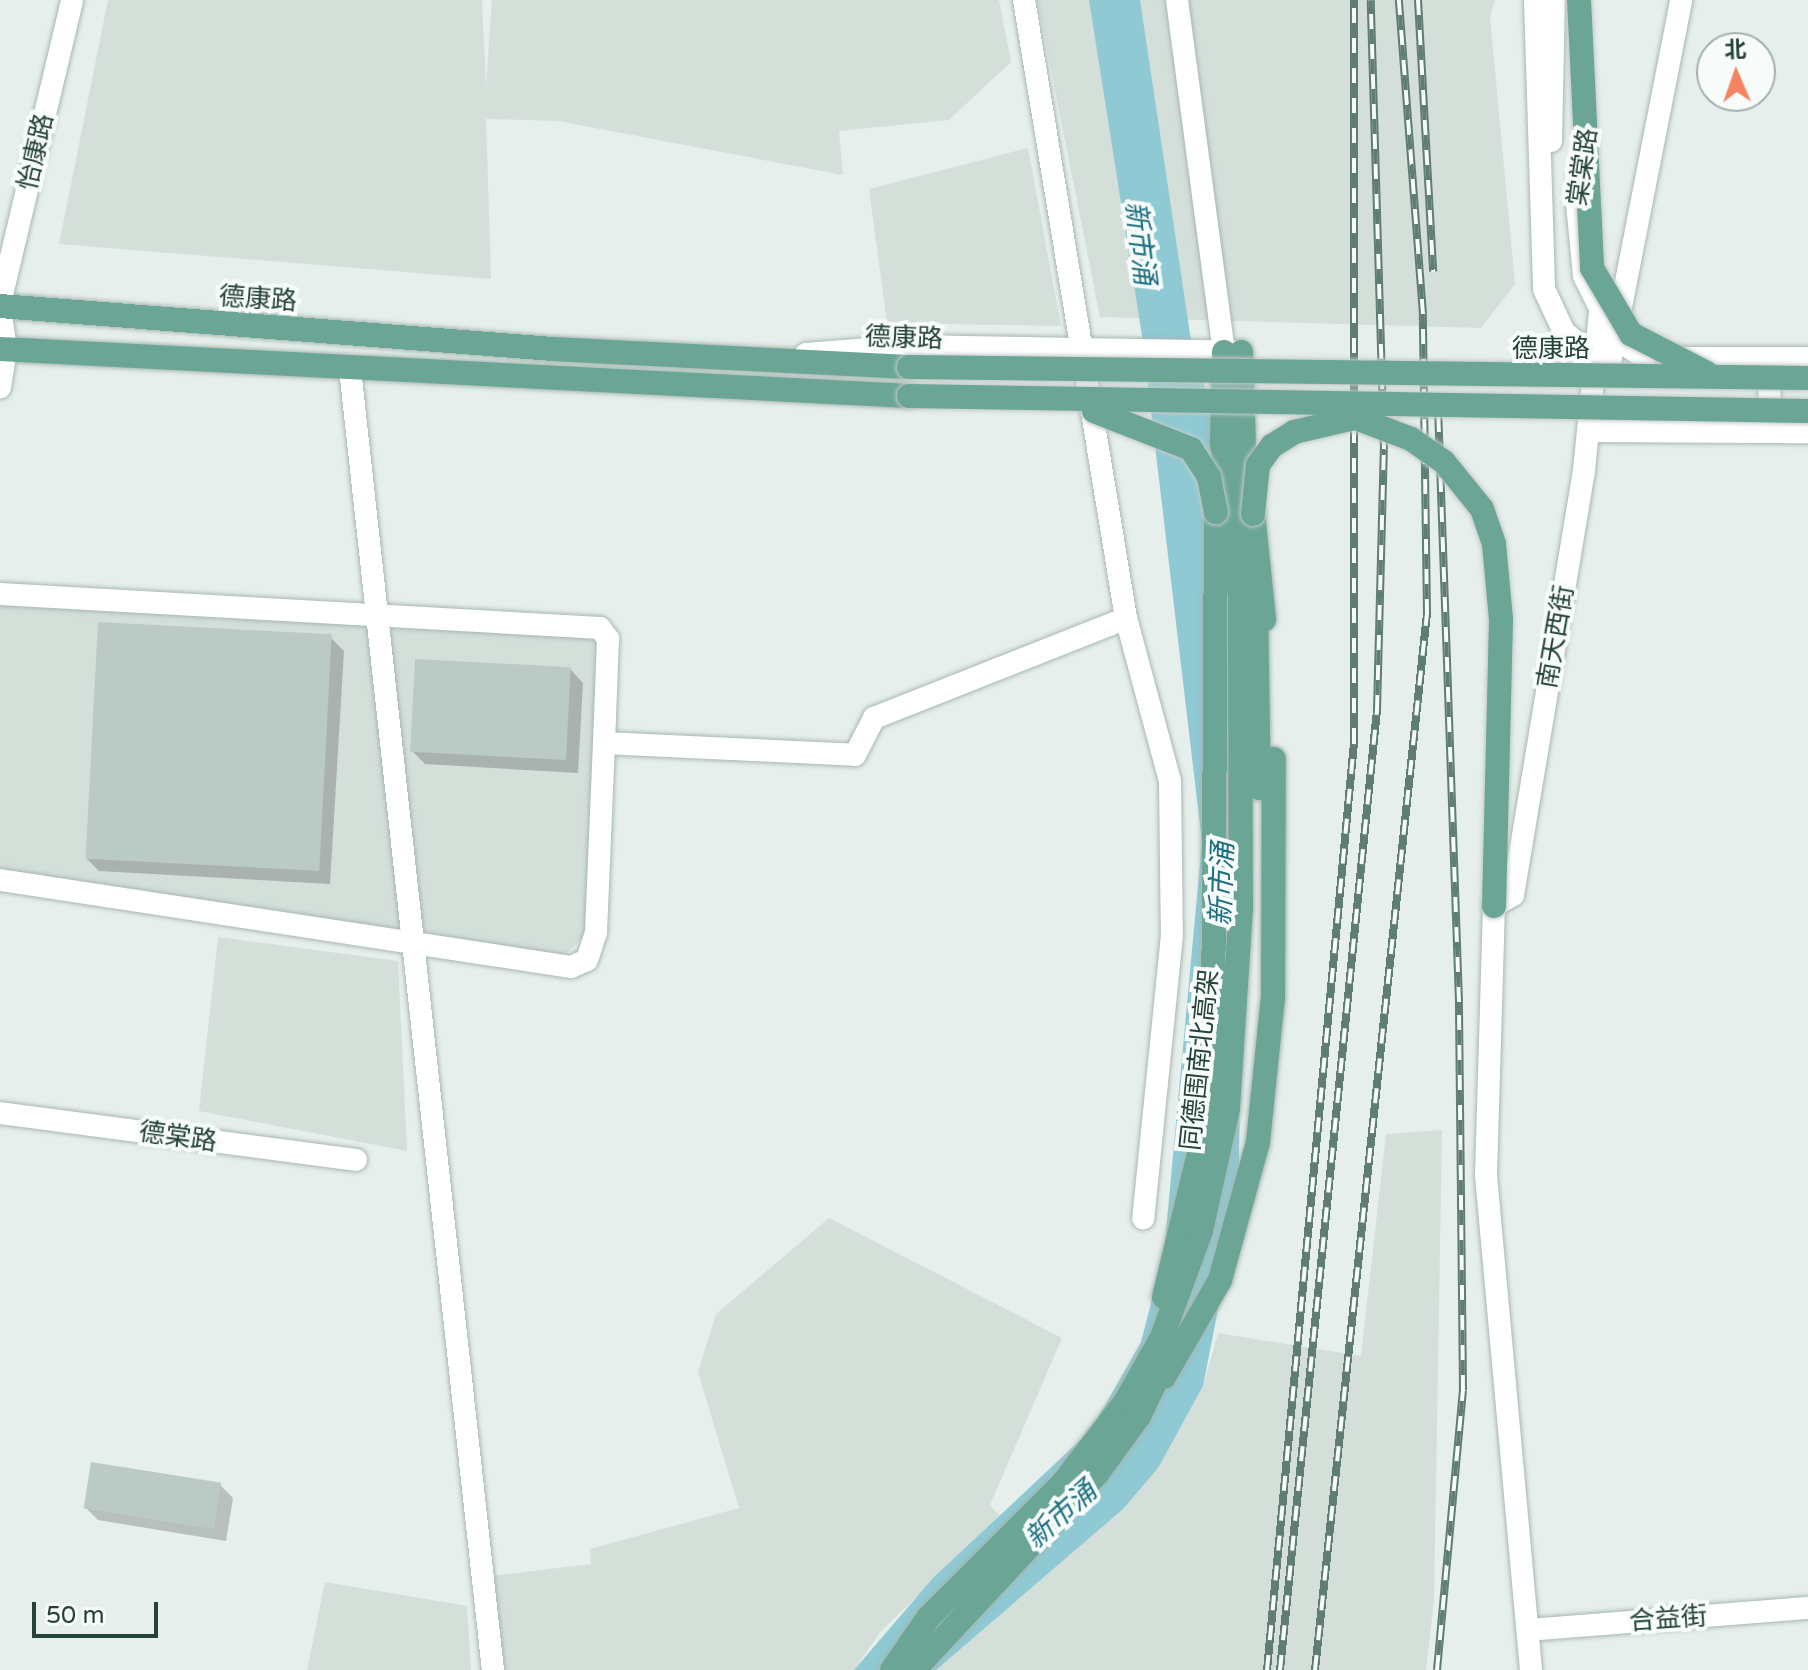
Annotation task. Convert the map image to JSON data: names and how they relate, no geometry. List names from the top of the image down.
{
  "streets": {
    "main road": ["德康路", "同德围南北高架"],
    "street": [
      "怡康路",
      "棠棠路",
      "南天西街",
      "德棠路",
      "合益街"
    ]
  },
  "crossings": [
    ["怡康路", "德康路"],
    ["棠棠路", "南天西街"]
  ],
  "water": ["新市涌"],
  "scale_bar": "50 m",
  "north": "top"
}
